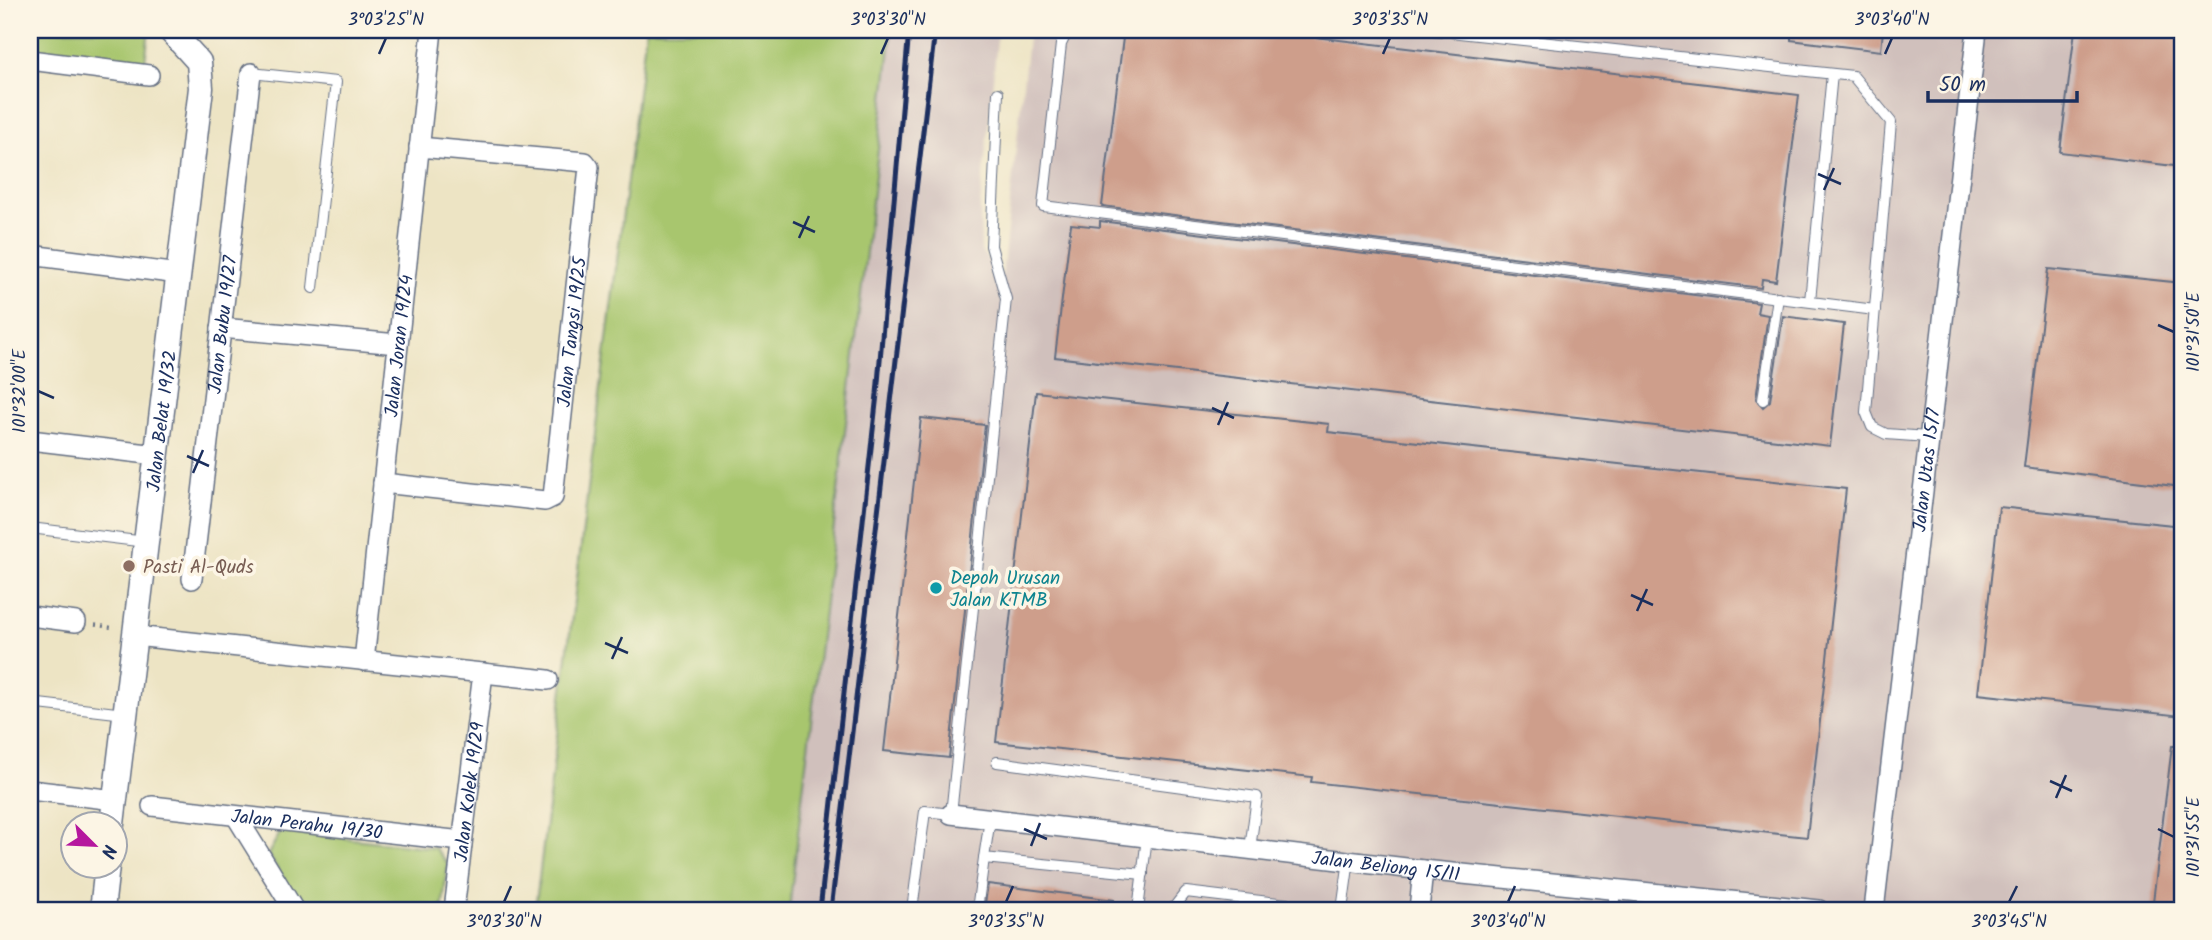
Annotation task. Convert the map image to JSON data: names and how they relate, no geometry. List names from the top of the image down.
{
  "streets": {
    "street": [
      "Jalan Bubu 19/27",
      "Jalan Tangsi 19/25",
      "Jalan Joran 19/24",
      "Jalan Belat 19/32",
      "Jalan Utas 15/7",
      "Jalan Kolek 19/29",
      "Jalan Perahu 19/30",
      "Jalan Beliong 15/11"
    ]
  },
  "crossings": [
    ["Jalan Tangsi 19/25", "Jalan Joran 19/24"],
    ["Jalan Kolek 19/29", "Jalan Perahu 19/30"]
  ],
  "places": ["Pasti Al-Quds", "Depoh Urusan Jalan KTMB"],
  "scale_bar": "50 m",
  "north": "bottom right",
  "coordinates": [
    "3°03'25\"N",
    "3°03'30\"N",
    "3°03'35\"N",
    "3°03'40\"N",
    "101°31'50\"E",
    "101°32'00\"E",
    "101°31'55\"E",
    "3°03'45\"N"
  ]
}
